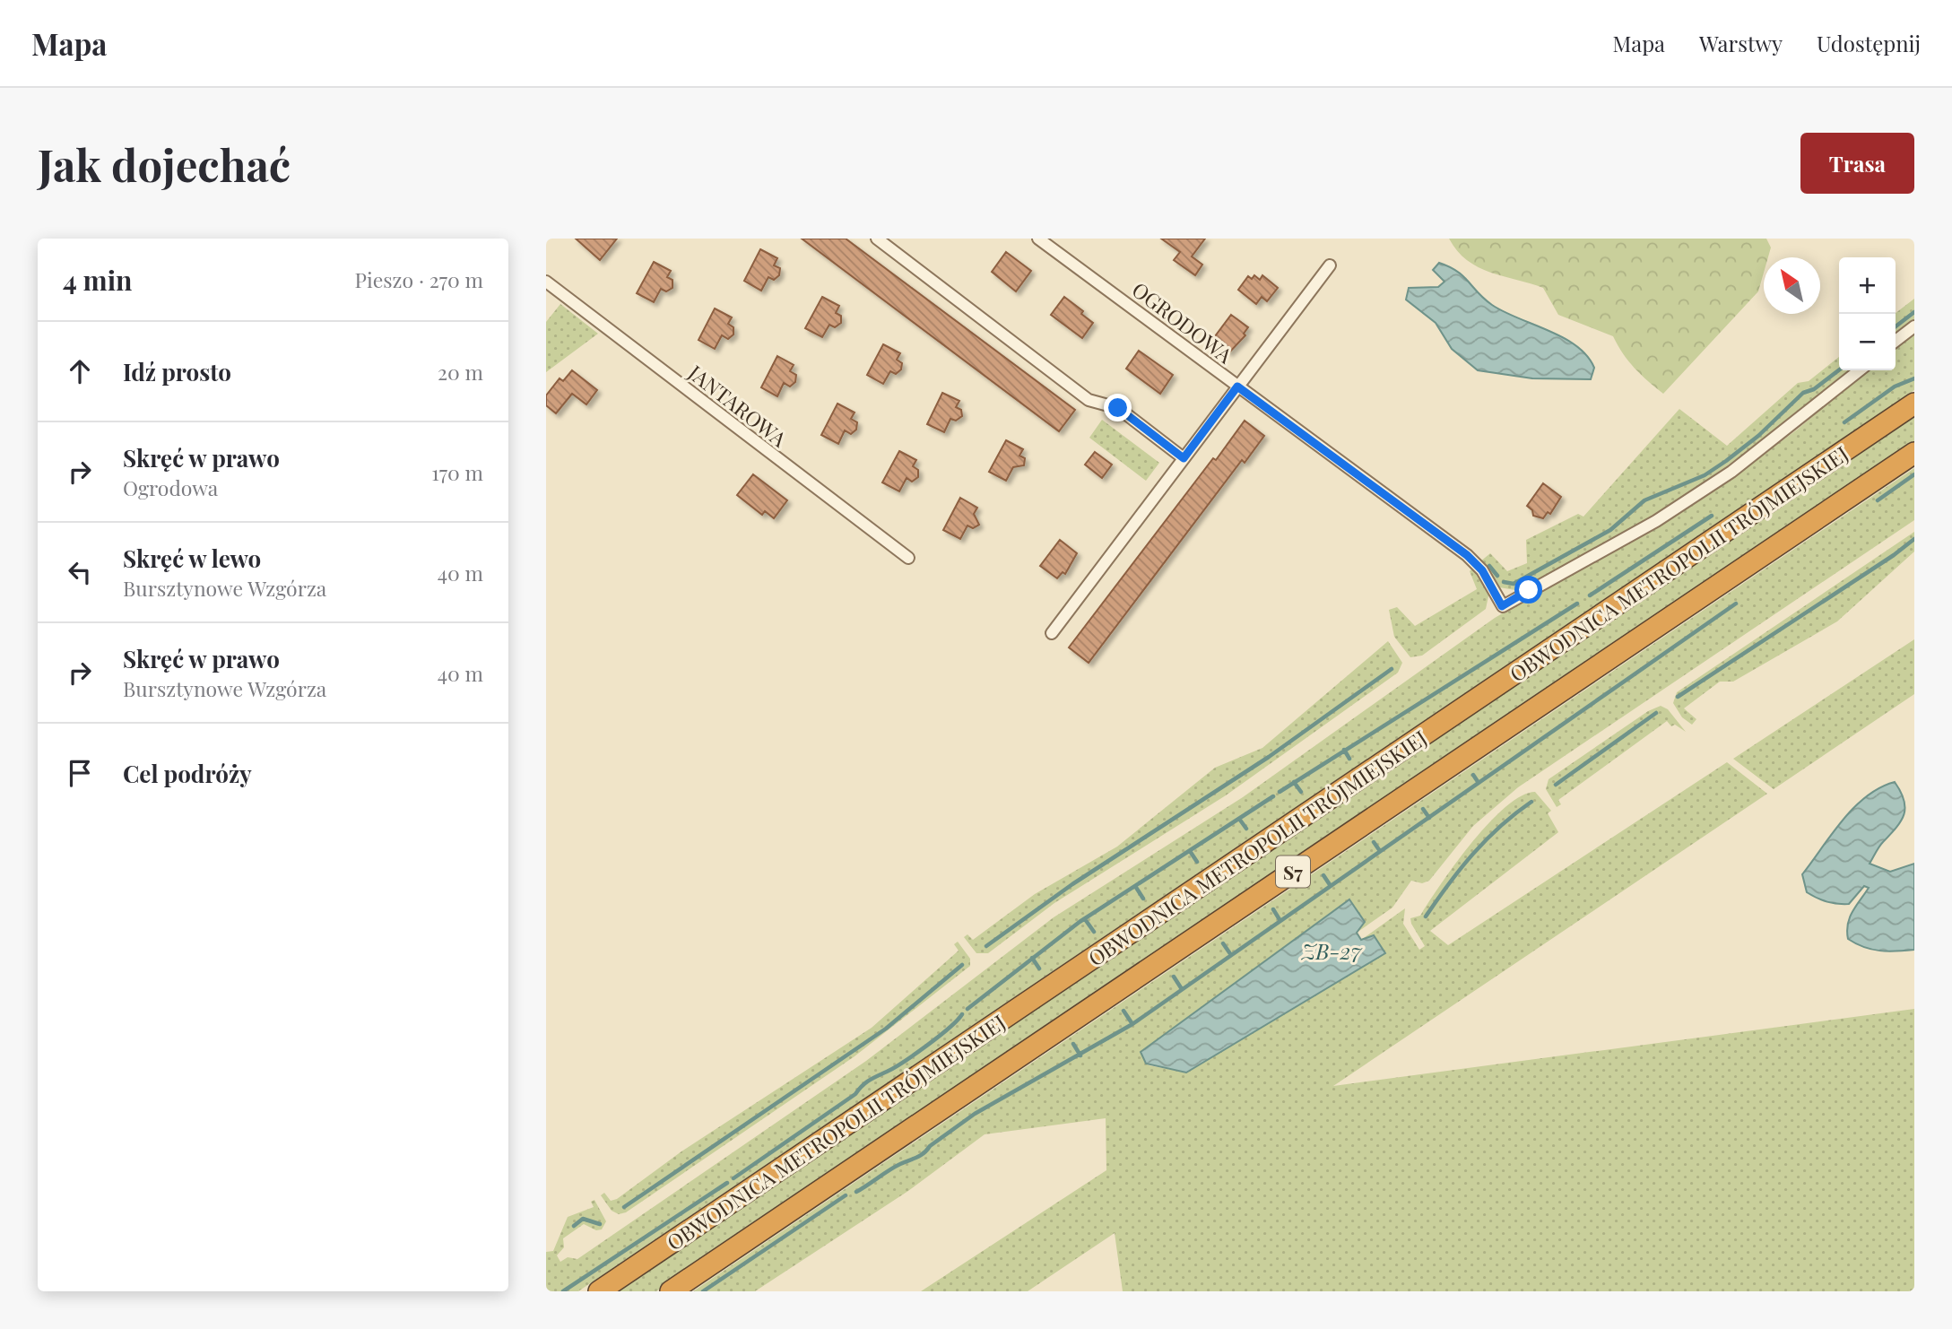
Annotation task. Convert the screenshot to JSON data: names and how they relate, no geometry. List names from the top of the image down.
{
  "streets": {
    "highway": ["OBWODNICA METROPOLII TRÓJMIEJSKIEJ", "S7"],
    "street": ["OGRODOWA", "JANTAROWA"]
  },
  "water": ["ZB-27"],
  "north": "top left",
  "page": {
    "header": "Mapa",
    "nav": ["Mapa", "Warstwy", "Udostępnij"],
    "buttons": "Trasa",
    "title": "Jak dojechać",
    "heading": ["4 min", "Pieszo · 270 m"],
    "map_buttons": ["+", "−"],
    "list": [
      ["Idź prosto", "20 m"],
      ["Skręć w prawo", "Ogrodowa", "170 m"],
      ["Skręć w lewo", "Bursztynowe Wzgórza", "40 m"],
      ["Skręć w prawo", "Bursztynowe Wzgórza", "40 m"],
      "Cel podróży"
    ]
  }
}
